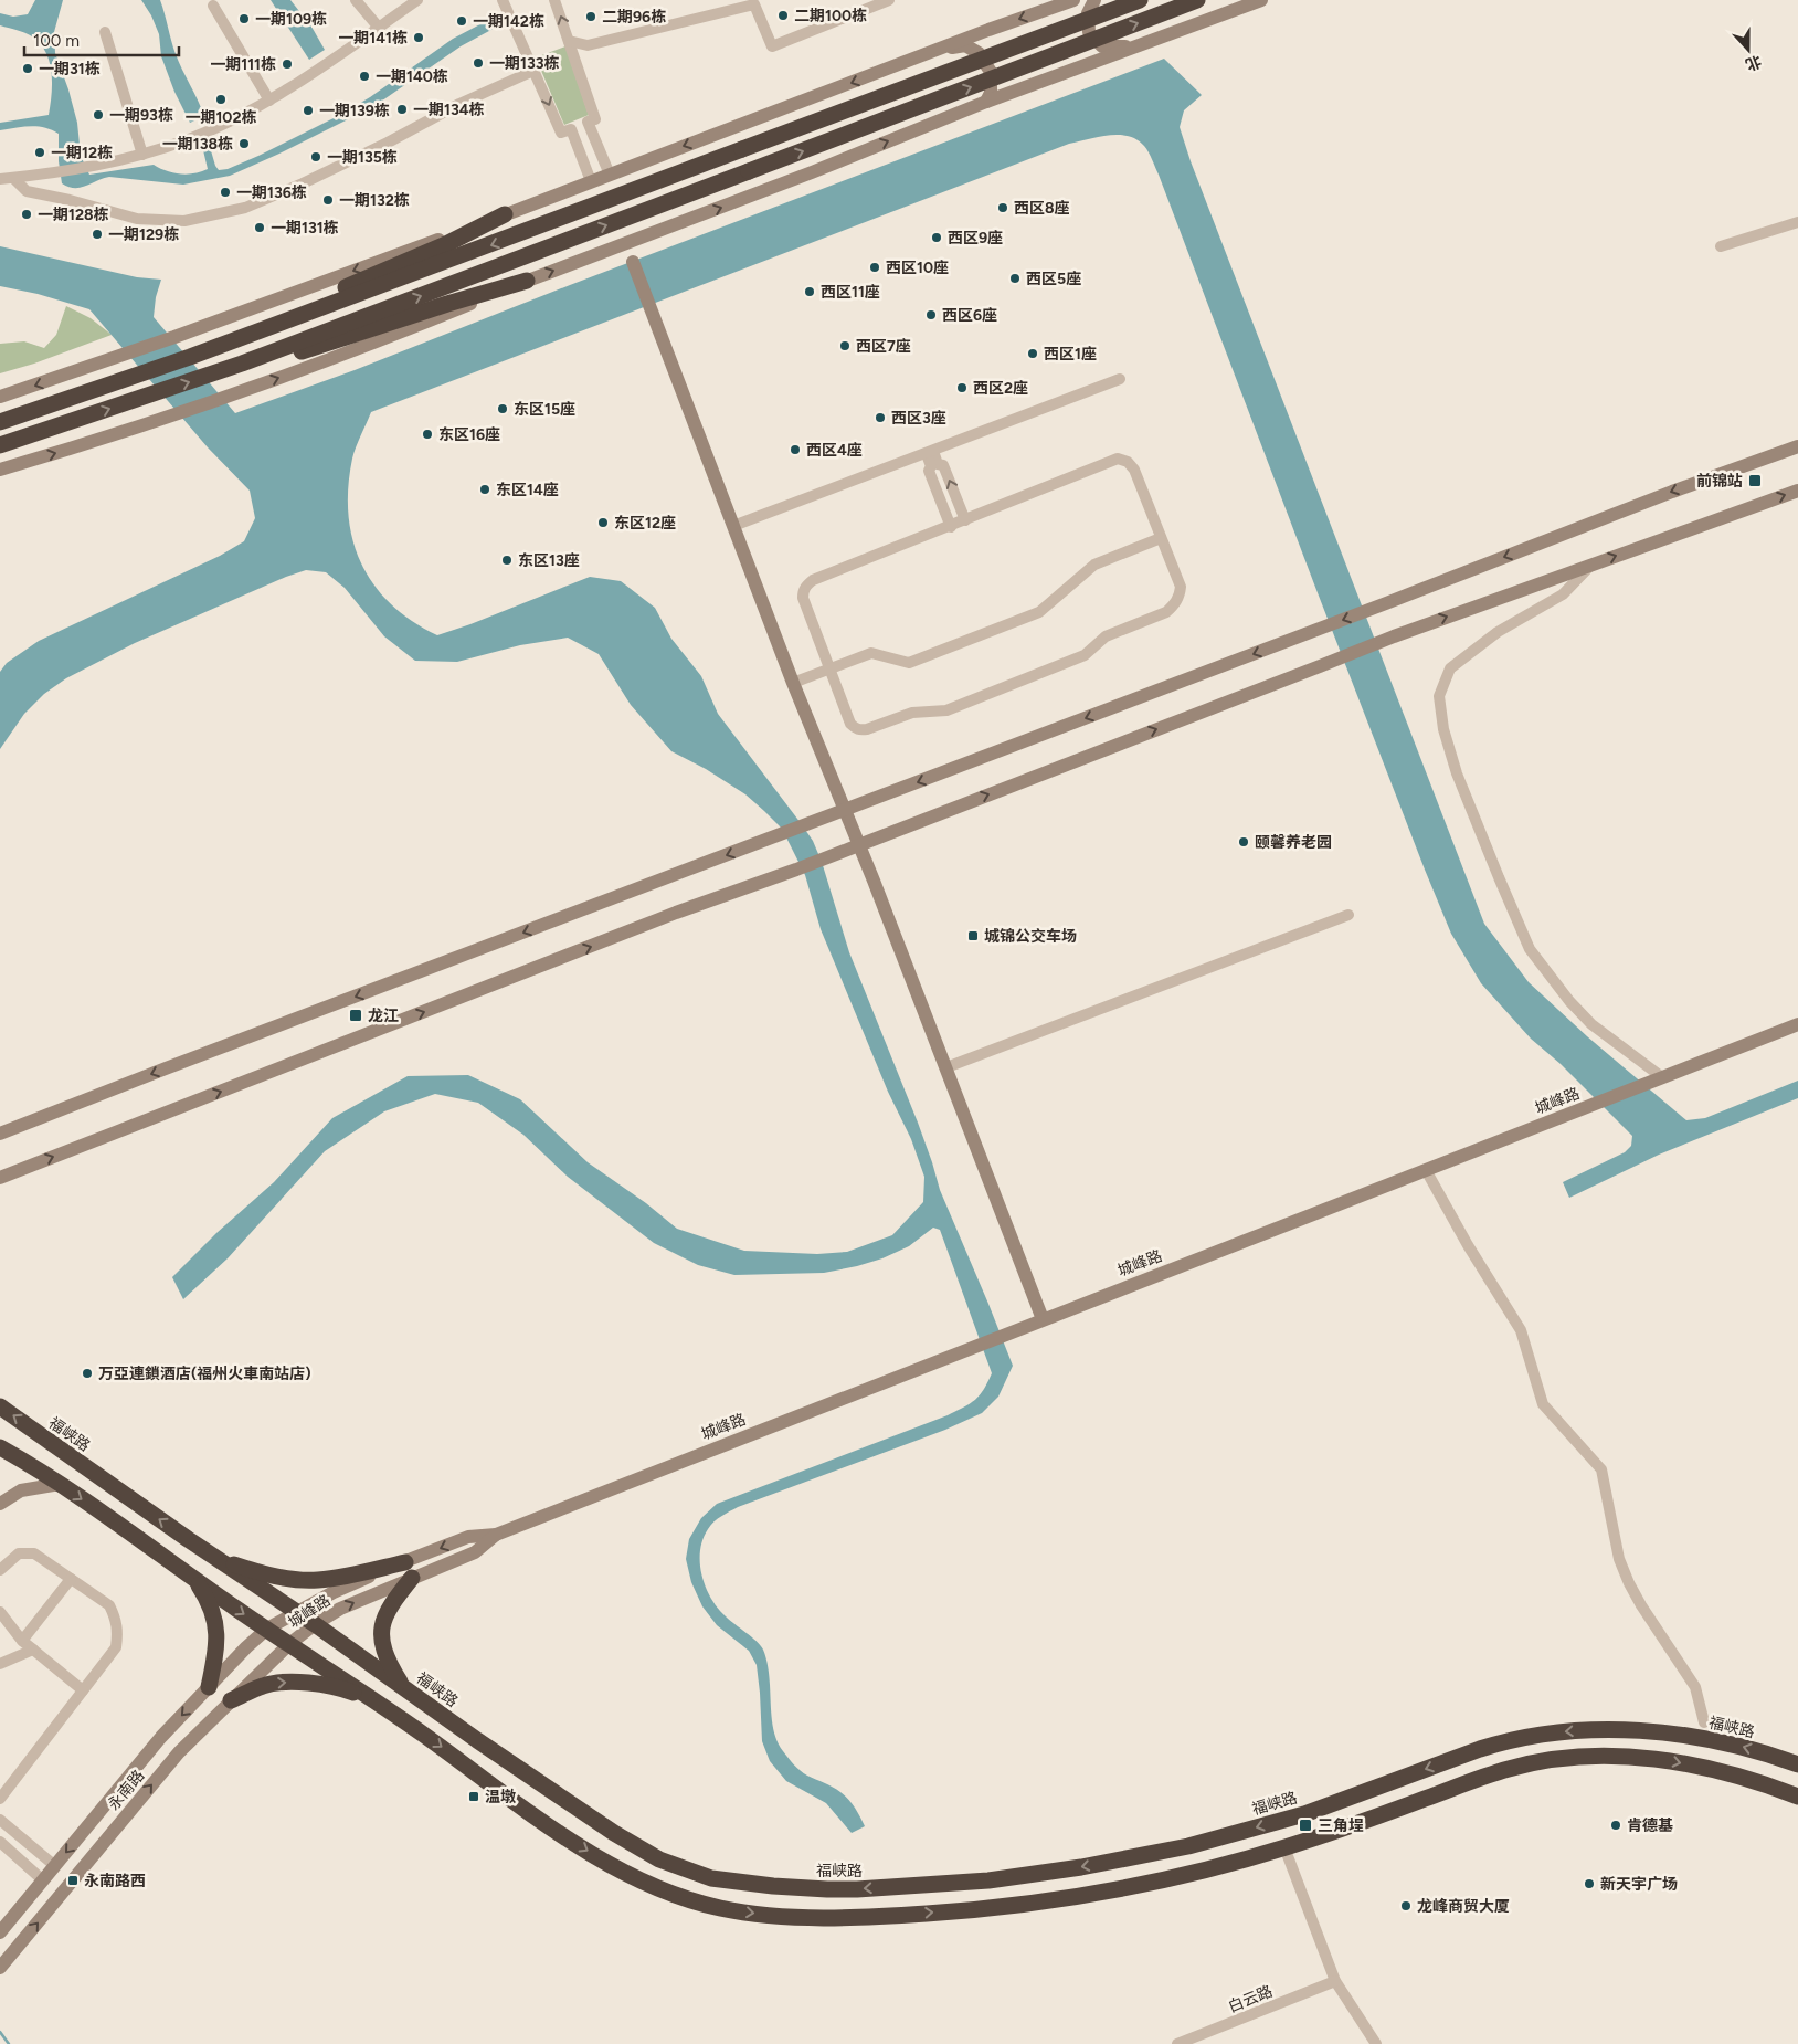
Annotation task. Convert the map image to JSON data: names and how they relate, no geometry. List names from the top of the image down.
{
  "streets": {
    "highway": ["福峡路"],
    "main road": ["城峰路", "永南路"],
    "street": ["白云路"]
  },
  "crossings": [
    ["城峰路", "福峡路"],
    ["城峰路", "永南路"]
  ],
  "one_way": ["永南路"],
  "places": {
    "other": [
      "二期100栋",
      "二期96栋",
      "一期109栋",
      "一期142栋",
      "一期141栋",
      "一期133栋",
      "一期111栋",
      "一期31栋",
      "一期140栋",
      "一期102栋",
      "一期134栋",
      "一期139栋",
      "一期93栋",
      "一期138栋",
      "一期12栋",
      "一期135栋",
      "一期136栋",
      "一期132栋",
      "西区8座",
      "一期128栋",
      "一期131栋",
      "一期129栋",
      "西区9座",
      "西区10座",
      "西区5座",
      "西区11座",
      "西区6座",
      "西区7座",
      "西区1座",
      "西区2座",
      "东区15座",
      "西区3座",
      "东区16座",
      "西区4座",
      "东区14座",
      "东区12座",
      "东区13座",
      "颐馨养老园",
      "万亞連鎖酒店(福州火車南站店)",
      "肯德基",
      "新天宇广场",
      "龙峰商贸大厦"
    ],
    "transit": [
      "前锦站",
      "城锦公交车场",
      "龙江",
      "温墩",
      "三角埕",
      "永南路西"
    ]
  },
  "scale_bar": "100 m",
  "north": "bottom"
}
